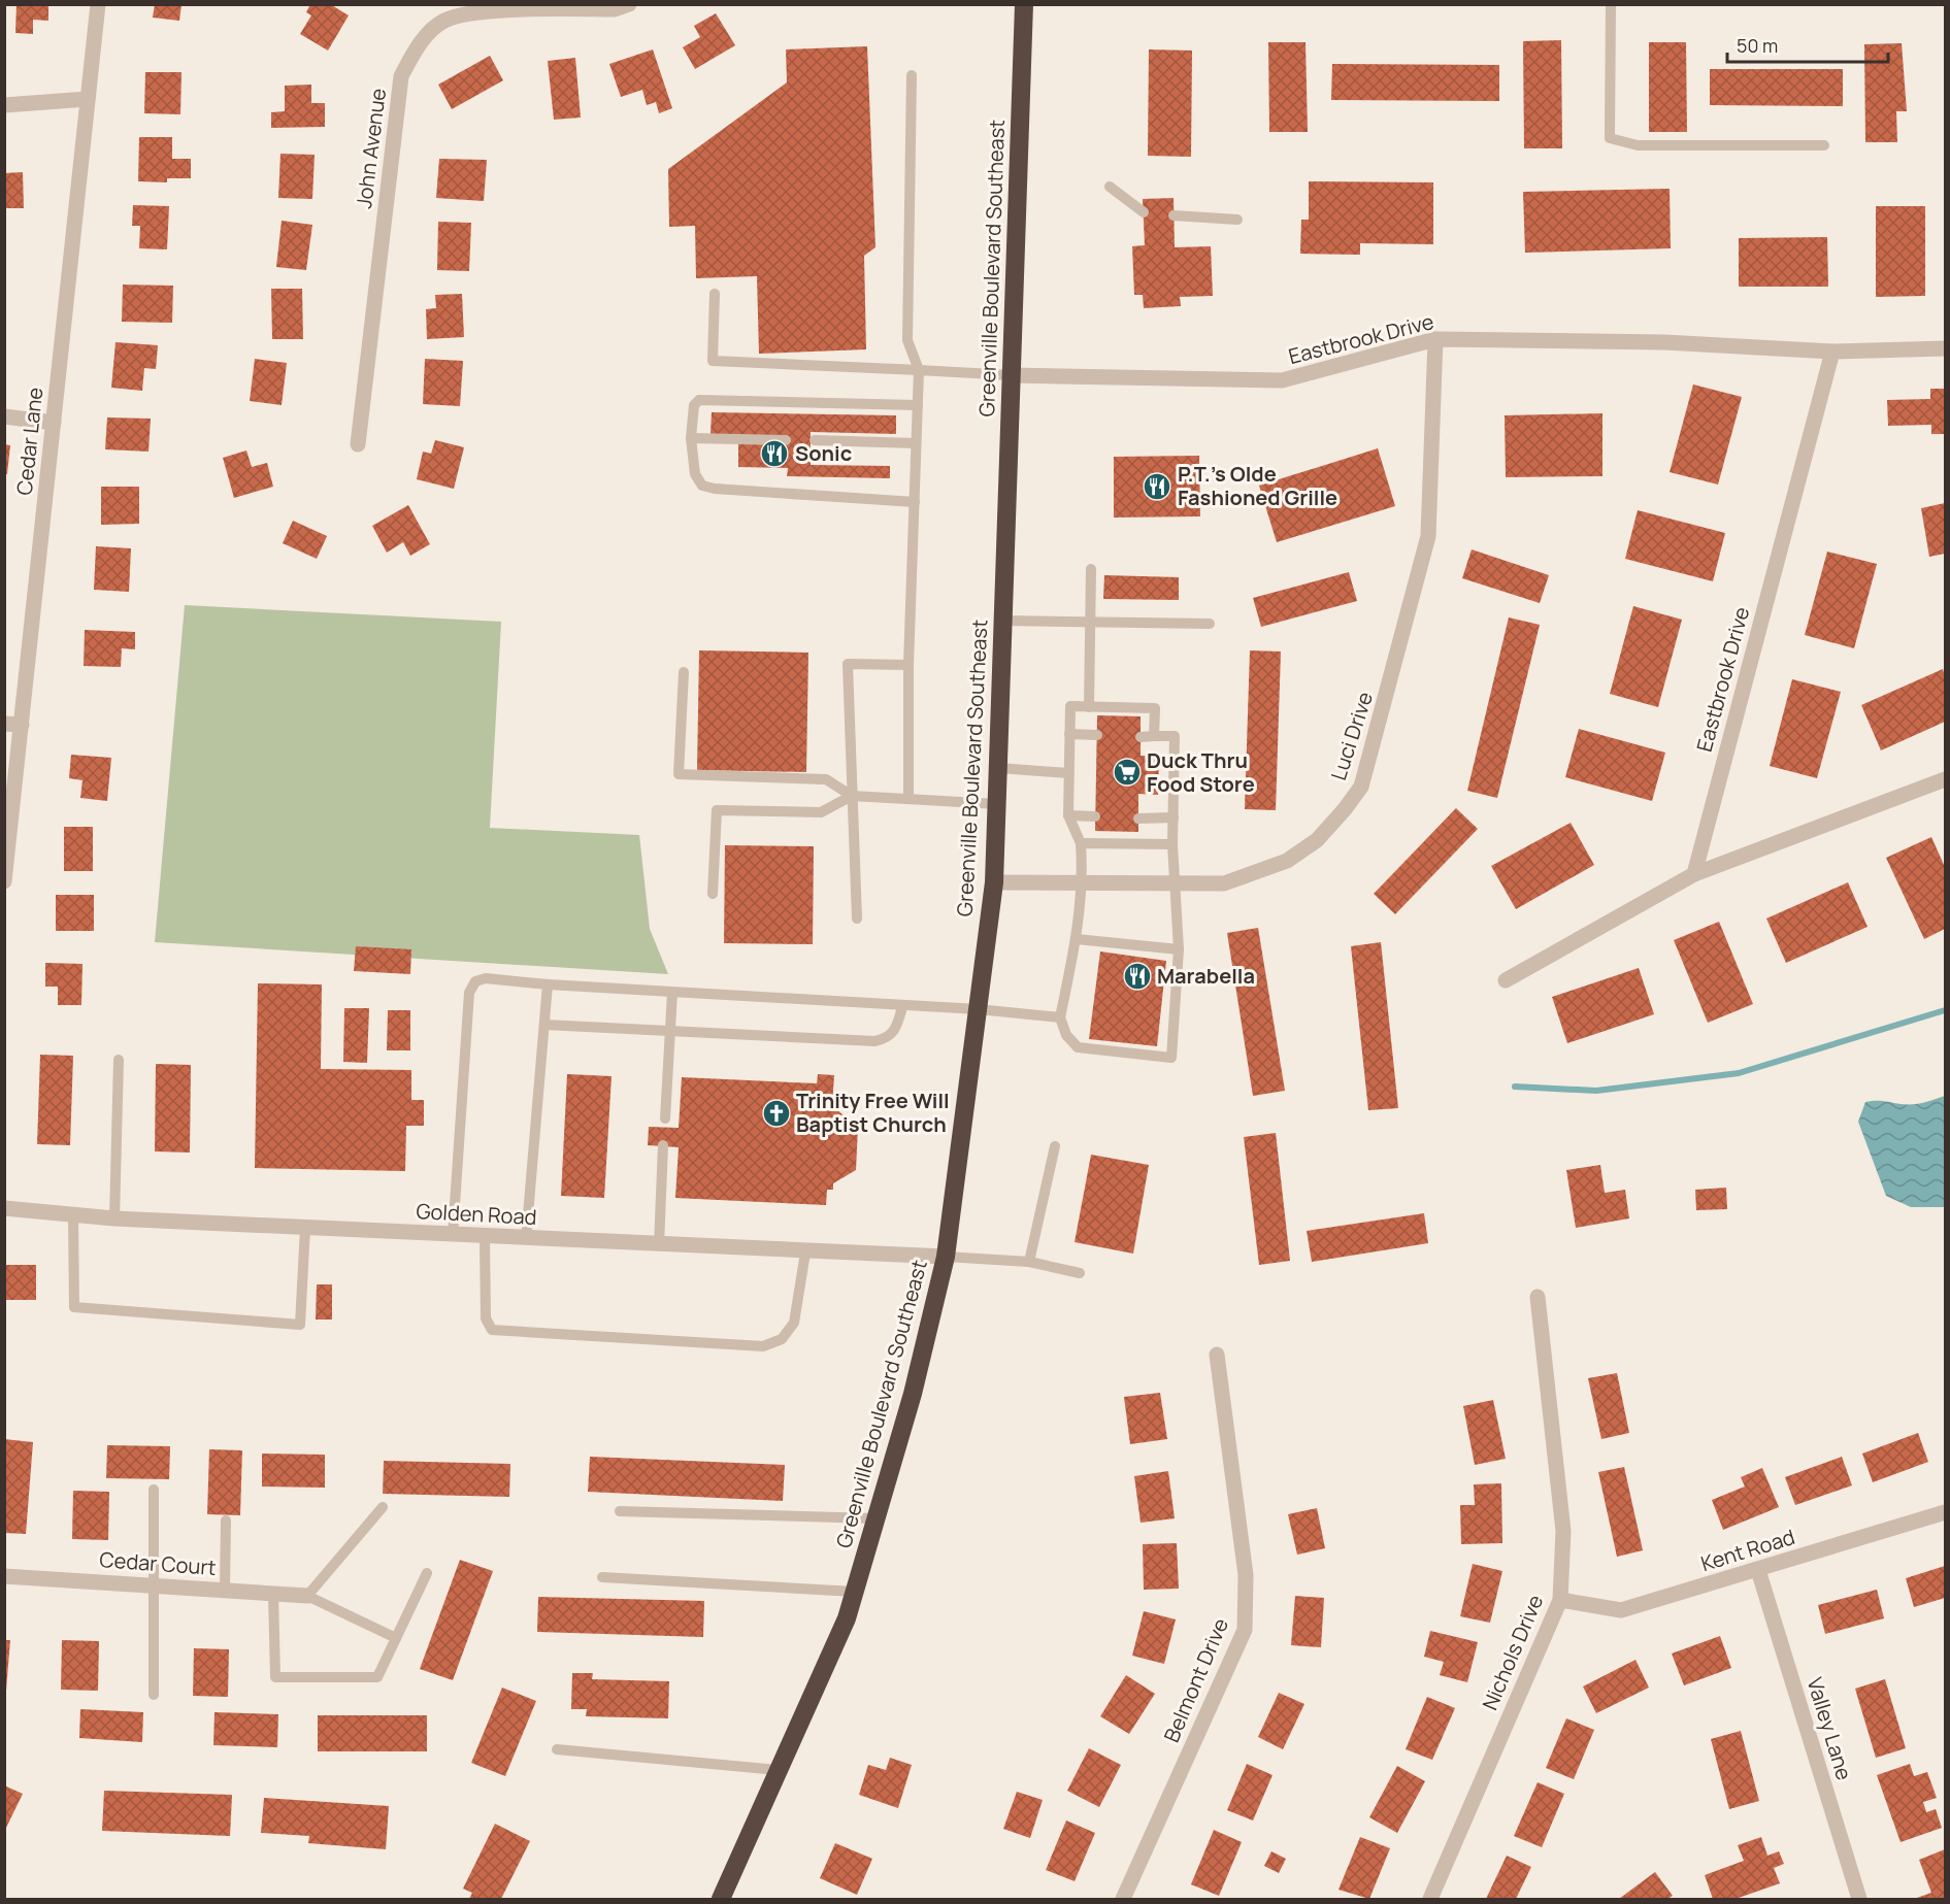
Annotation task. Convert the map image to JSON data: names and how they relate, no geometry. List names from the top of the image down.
{
  "streets": {
    "highway": ["Greenville Boulevard Southeast"],
    "street": [
      "John Avenue",
      "Eastbrook Drive",
      "Cedar Lane",
      "Luci Drive",
      "Golden Road",
      "Kent Road",
      "Cedar Court",
      "Nichols Drive",
      "Belmont Drive",
      "Valley Lane"
    ]
  },
  "crossings": [
    ["Greenville Boulevard Southeast", "Eastbrook Drive"],
    ["Greenville Boulevard Southeast", "Luci Drive"],
    ["Greenville Boulevard Southeast", "Golden Road"],
    ["Eastbrook Drive", "Luci Drive"],
    ["Kent Road", "Nichols Drive"],
    ["Kent Road", "Valley Lane"]
  ],
  "places": {
    "restaurant": ["Sonic", "P.T.’s Olde Fashioned Grille", "Marabella"],
    "supermarket": ["Duck Thru Food Store"],
    "church": ["Trinity Free Will Baptist Church"]
  },
  "scale_bar": "50 m"
}
